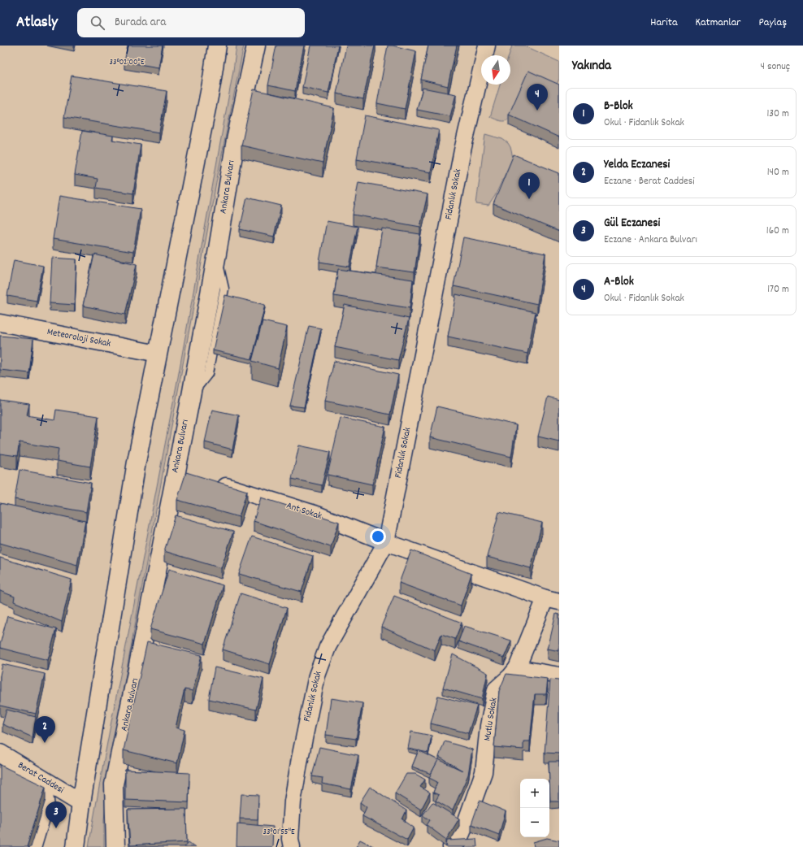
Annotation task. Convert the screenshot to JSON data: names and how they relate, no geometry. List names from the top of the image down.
{
  "streets": {
    "main road": ["Ankara Bulvarı", "Berat Caddesi"],
    "street": [
      "Fidanlık Sokak",
      "Meteoroloji Sokak",
      "Ant Sokak",
      "Mutlu Sokak"
    ]
  },
  "crossings": [
    ["Fidanlık Sokak", "Ant Sokak"],
    ["Ant Sokak", "Mutlu Sokak"]
  ],
  "north": "bottom",
  "page": {
    "header": "Atlasly",
    "search": "Burada ara",
    "nav": ["Harita", "Katmanlar", "Paylaş"],
    "heading": ["Yakında", "4 sonuç"],
    "pins": [
      "4",
      "1",
      "2",
      "3"
    ],
    "list": [
      {
        "mark": "1",
        "name": "B-Blok",
        "note": "Okul · Fidanlık Sokak",
        "value": "130 m"
      },
      {
        "mark": "2",
        "name": "Yelda Eczanesi",
        "note": "Eczane · Berat Caddesi",
        "value": "140 m"
      },
      {
        "mark": "3",
        "name": "Gül Eczanesi",
        "note": "Eczane · Ankara Bulvarı",
        "value": "160 m"
      },
      {
        "mark": "4",
        "name": "A-Blok",
        "note": "Okul · Fidanlık Sokak",
        "value": "170 m"
      }
    ],
    "map_buttons": ["+", "−"]
  },
  "coordinates": ["33°02'00\"E", "33°01'55\"E"]
}
